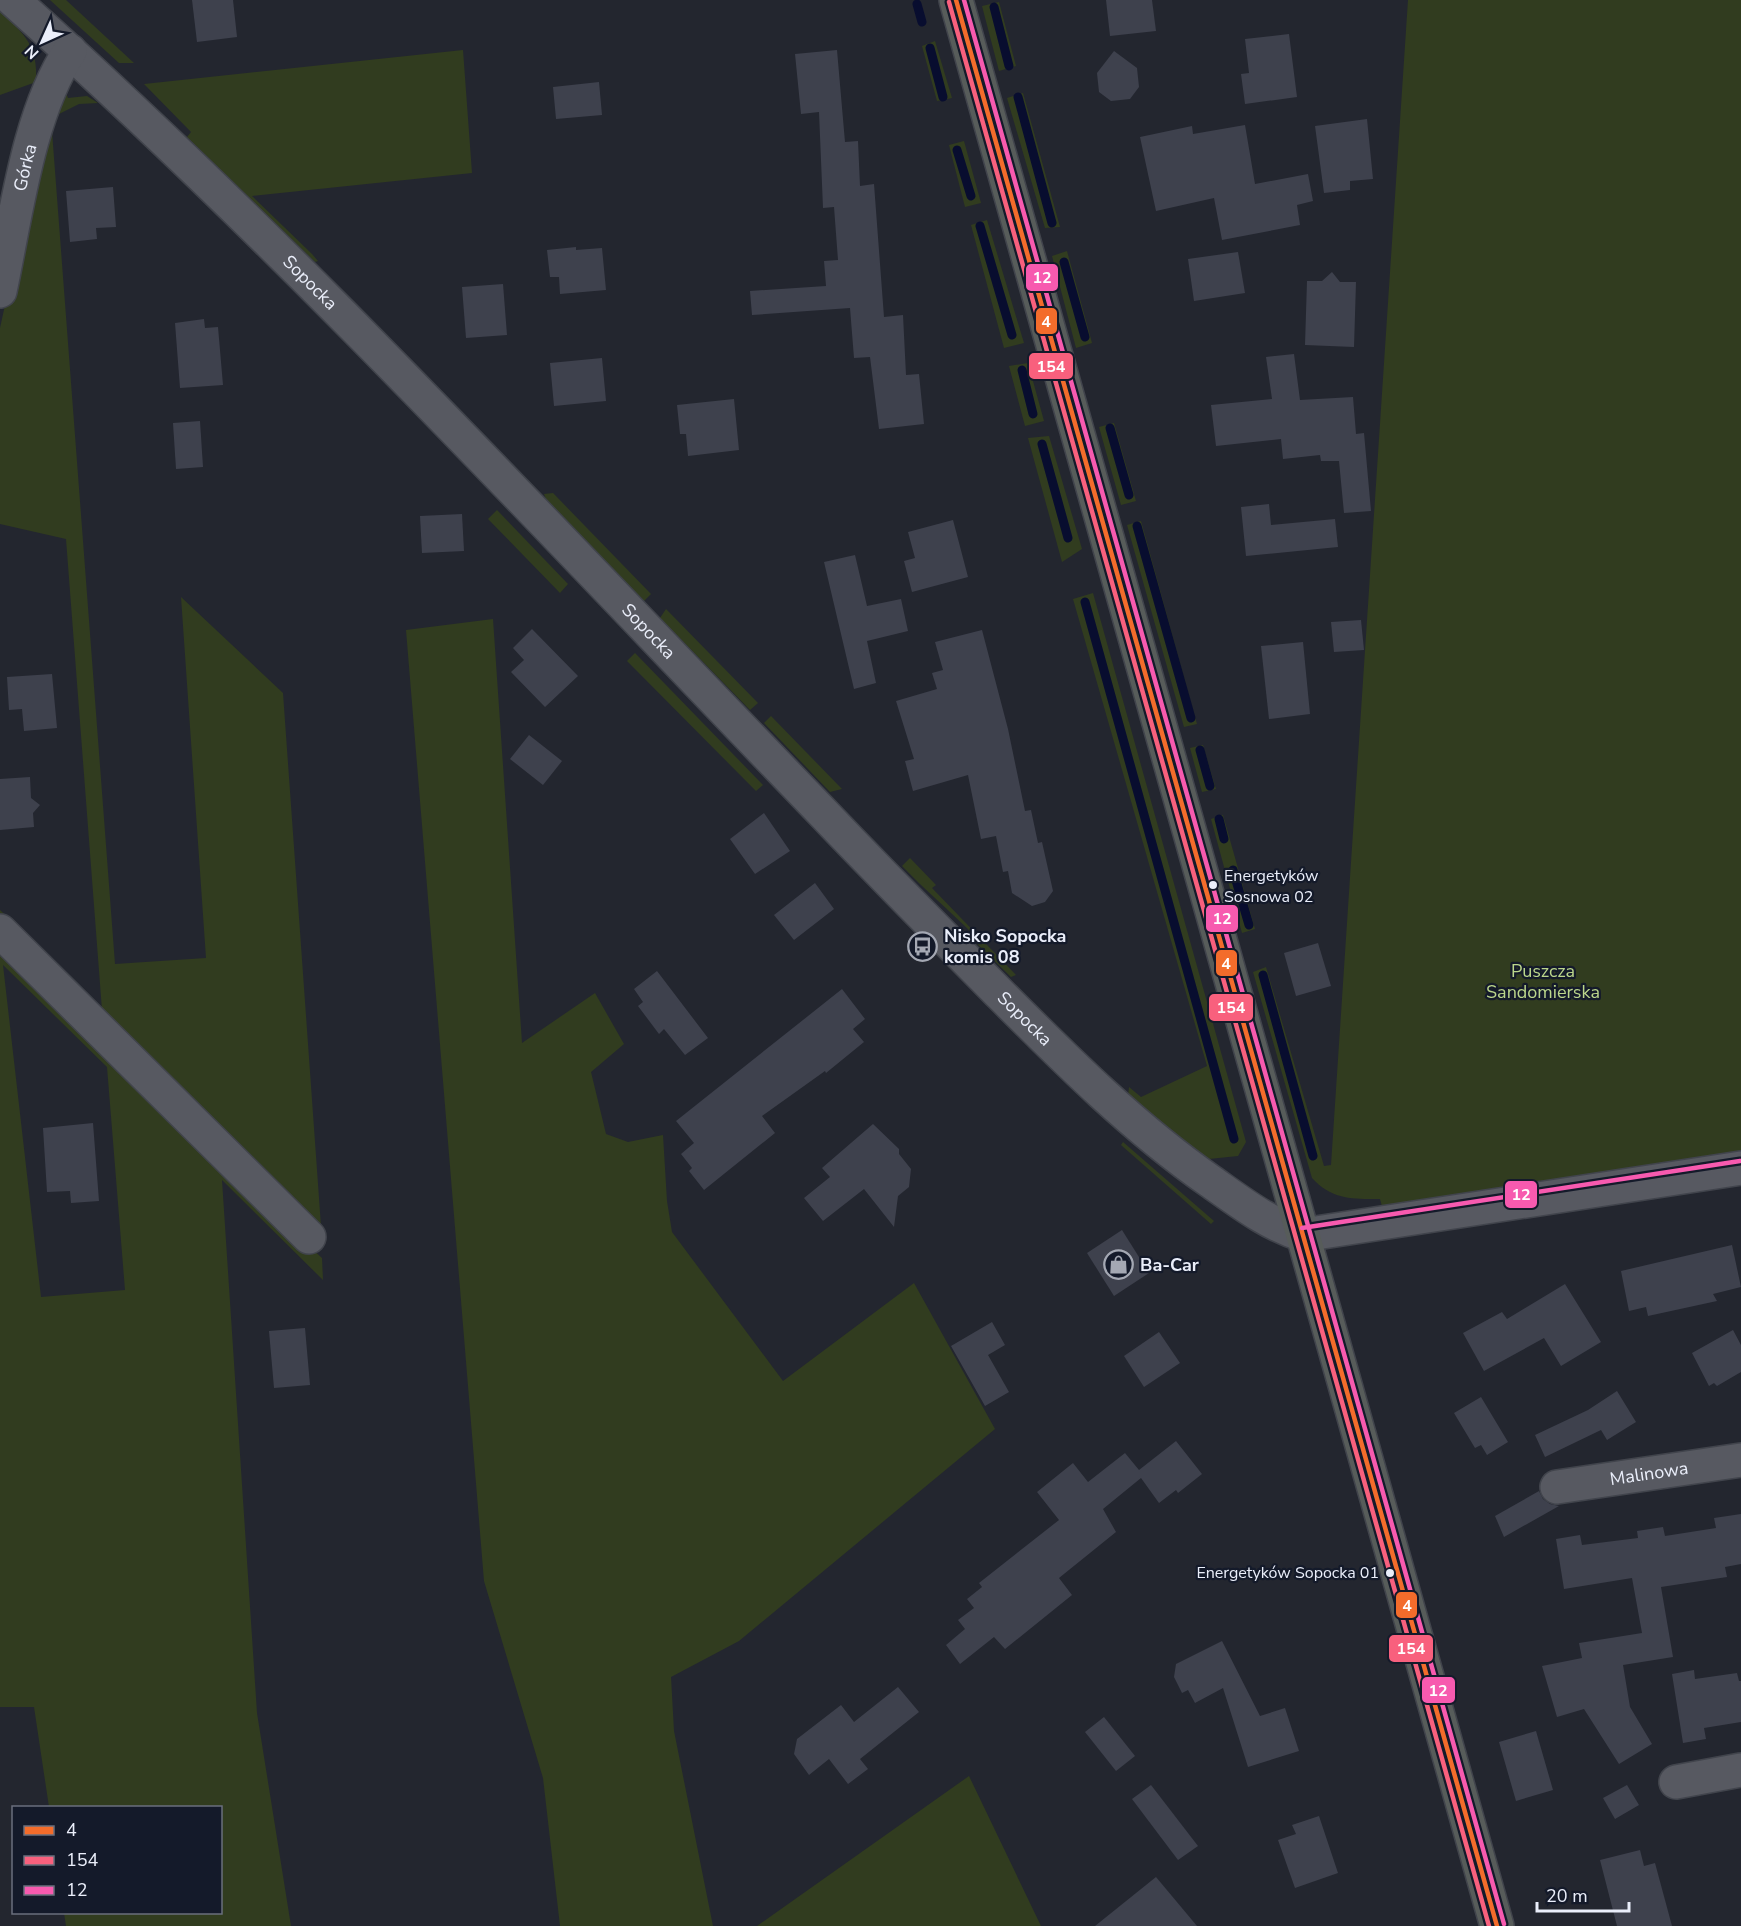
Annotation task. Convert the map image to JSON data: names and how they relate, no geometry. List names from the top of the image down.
{
  "streets": {
    "street": ["Górka", "Sopocka", "Malinowa"]
  },
  "crossings": [
    ["Górka", "Sopocka"]
  ],
  "parks": ["Puszcza Sandomierska"],
  "places": {
    "other": ["Energetyków Sosnowa 02", "Energetyków Sopocka 01"],
    "bus stop": ["Nisko Sopocka komis 08"],
    "shop": ["Ba-Car"]
  },
  "lines": ["transit line 4", "transit line 12", "transit line 154"],
  "legend": ["4", "154", "12"],
  "scale_bar": "20 m",
  "north": "bottom left"
}
